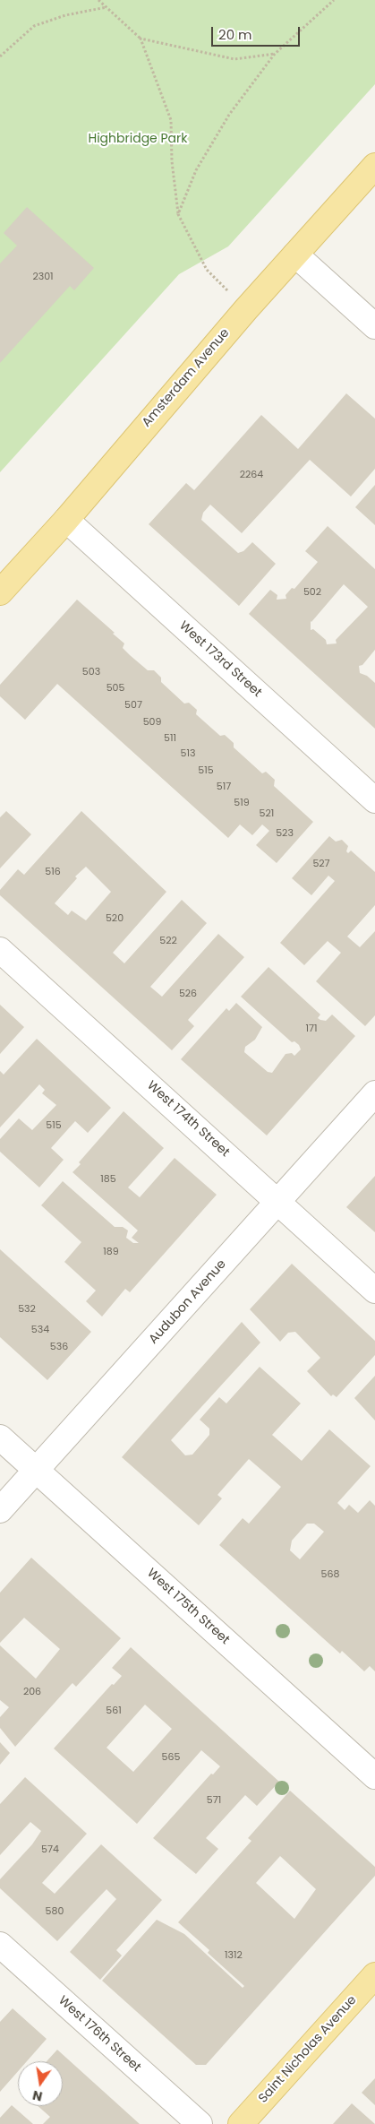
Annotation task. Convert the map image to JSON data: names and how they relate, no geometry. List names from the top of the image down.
{
  "streets": {
    "main road": ["Amsterdam Avenue", "Saint Nicholas Avenue"],
    "street": [
      "West 173rd Street",
      "West 174th Street",
      "Audubon Avenue",
      "West 175th Street",
      "West 176th Street"
    ]
  },
  "crossings": [
    ["Amsterdam Avenue", "West 173rd Street"],
    ["West 174th Street", "Audubon Avenue"],
    ["Audubon Avenue", "West 175th Street"]
  ],
  "parks": ["Highbridge Park"],
  "house_numbers": [
    "2301",
    "2264",
    "502",
    "503",
    "505",
    "507",
    "509",
    "511",
    "513",
    "515",
    "517",
    "519",
    "521",
    "523",
    "527",
    "516",
    "520",
    "522",
    "526",
    "171",
    "515",
    "185",
    "189",
    "532",
    "534",
    "536",
    "568",
    "206",
    "561",
    "565",
    "571",
    "574",
    "580",
    "1312"
  ],
  "scale_bar": "20 m",
  "north": "bottom"
}
